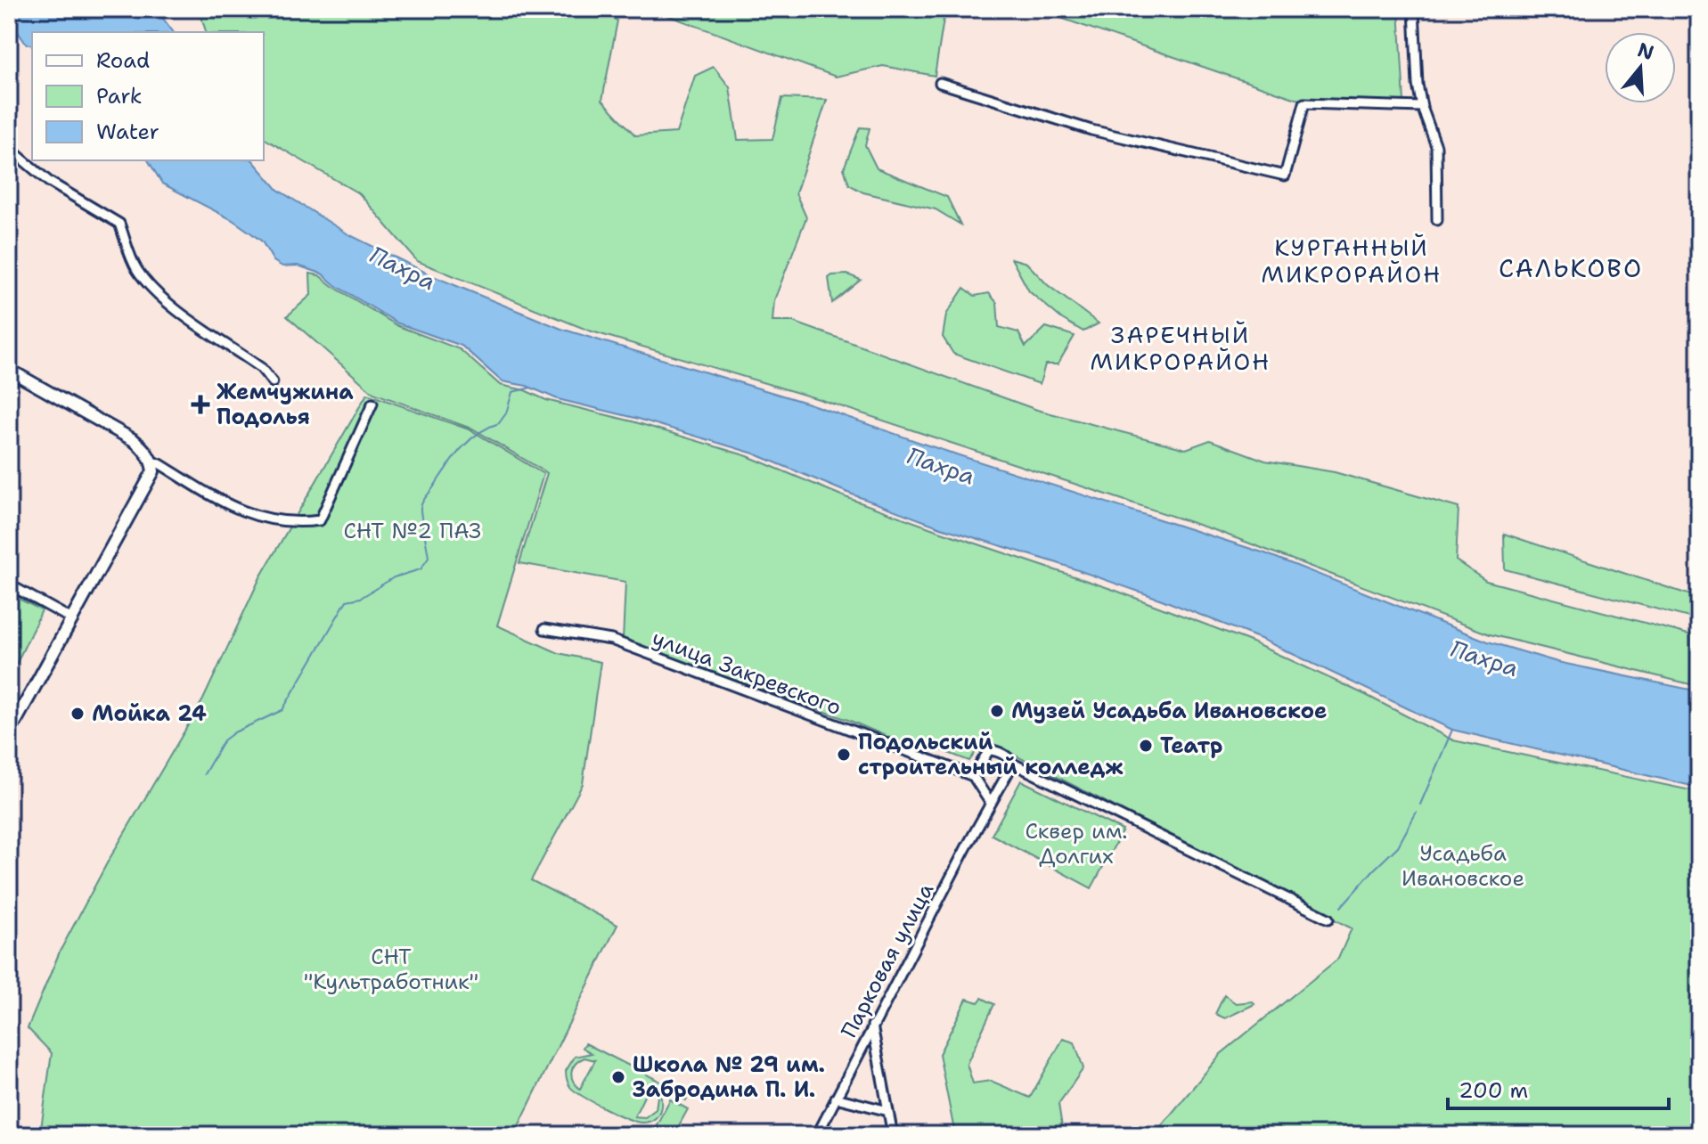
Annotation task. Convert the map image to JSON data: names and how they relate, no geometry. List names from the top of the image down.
{
  "streets": {
    "street": ["улица Закревского", "Парковая улица"]
  },
  "districts": ["КУРГАННЫЙ МИКРОРАЙОН", "САЛЬКОВО", "ЗАРЕЧНЫЙ МИКРОРАЙОН"],
  "water": ["Пахра"],
  "parks": [
    "СНТ №2 ПАЗ",
    "Сквер им. Долгих",
    "Усадьба Ивановское",
    "СНТ \"Культработник\""
  ],
  "places": {
    "health": ["Жемчужина Подолья"],
    "other": [
      "Музей Усадьба Ивановское",
      "Мойка 24",
      "Театр",
      "Подольский строительный колледж",
      "Школа № 29 им. Забродина П. И."
    ]
  },
  "legend": ["Road", "Park", "Water"],
  "scale_bar": "200 m",
  "north": "top"
}
